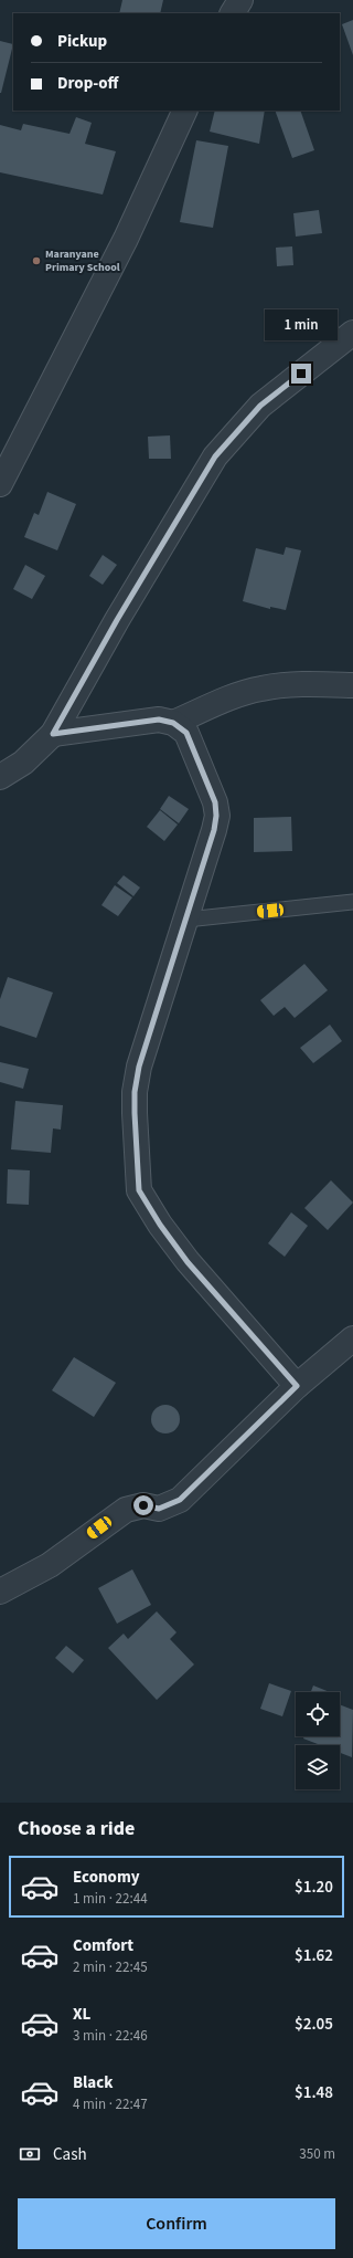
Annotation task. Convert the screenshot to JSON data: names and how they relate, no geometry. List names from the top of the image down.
{
  "places": ["Maranyane Primary School"],
  "page": {
    "banner": ["Pickup", "Drop-off"],
    "bubble": "1 min",
    "heading": "Choose a ride",
    "list": [
      {
        "name": "Economy",
        "note": "1 min · 22:44",
        "value": "$1.20"
      },
      {
        "name": "Comfort",
        "note": "2 min · 22:45",
        "value": "$1.62"
      },
      {
        "name": "XL",
        "note": "3 min · 22:46",
        "value": "$2.05"
      },
      {
        "name": "Black",
        "note": "4 min · 22:47",
        "value": "$1.48"
      }
    ],
    "pay": ["Cash", "350 m"],
    "buttons": "Confirm"
  }
}
